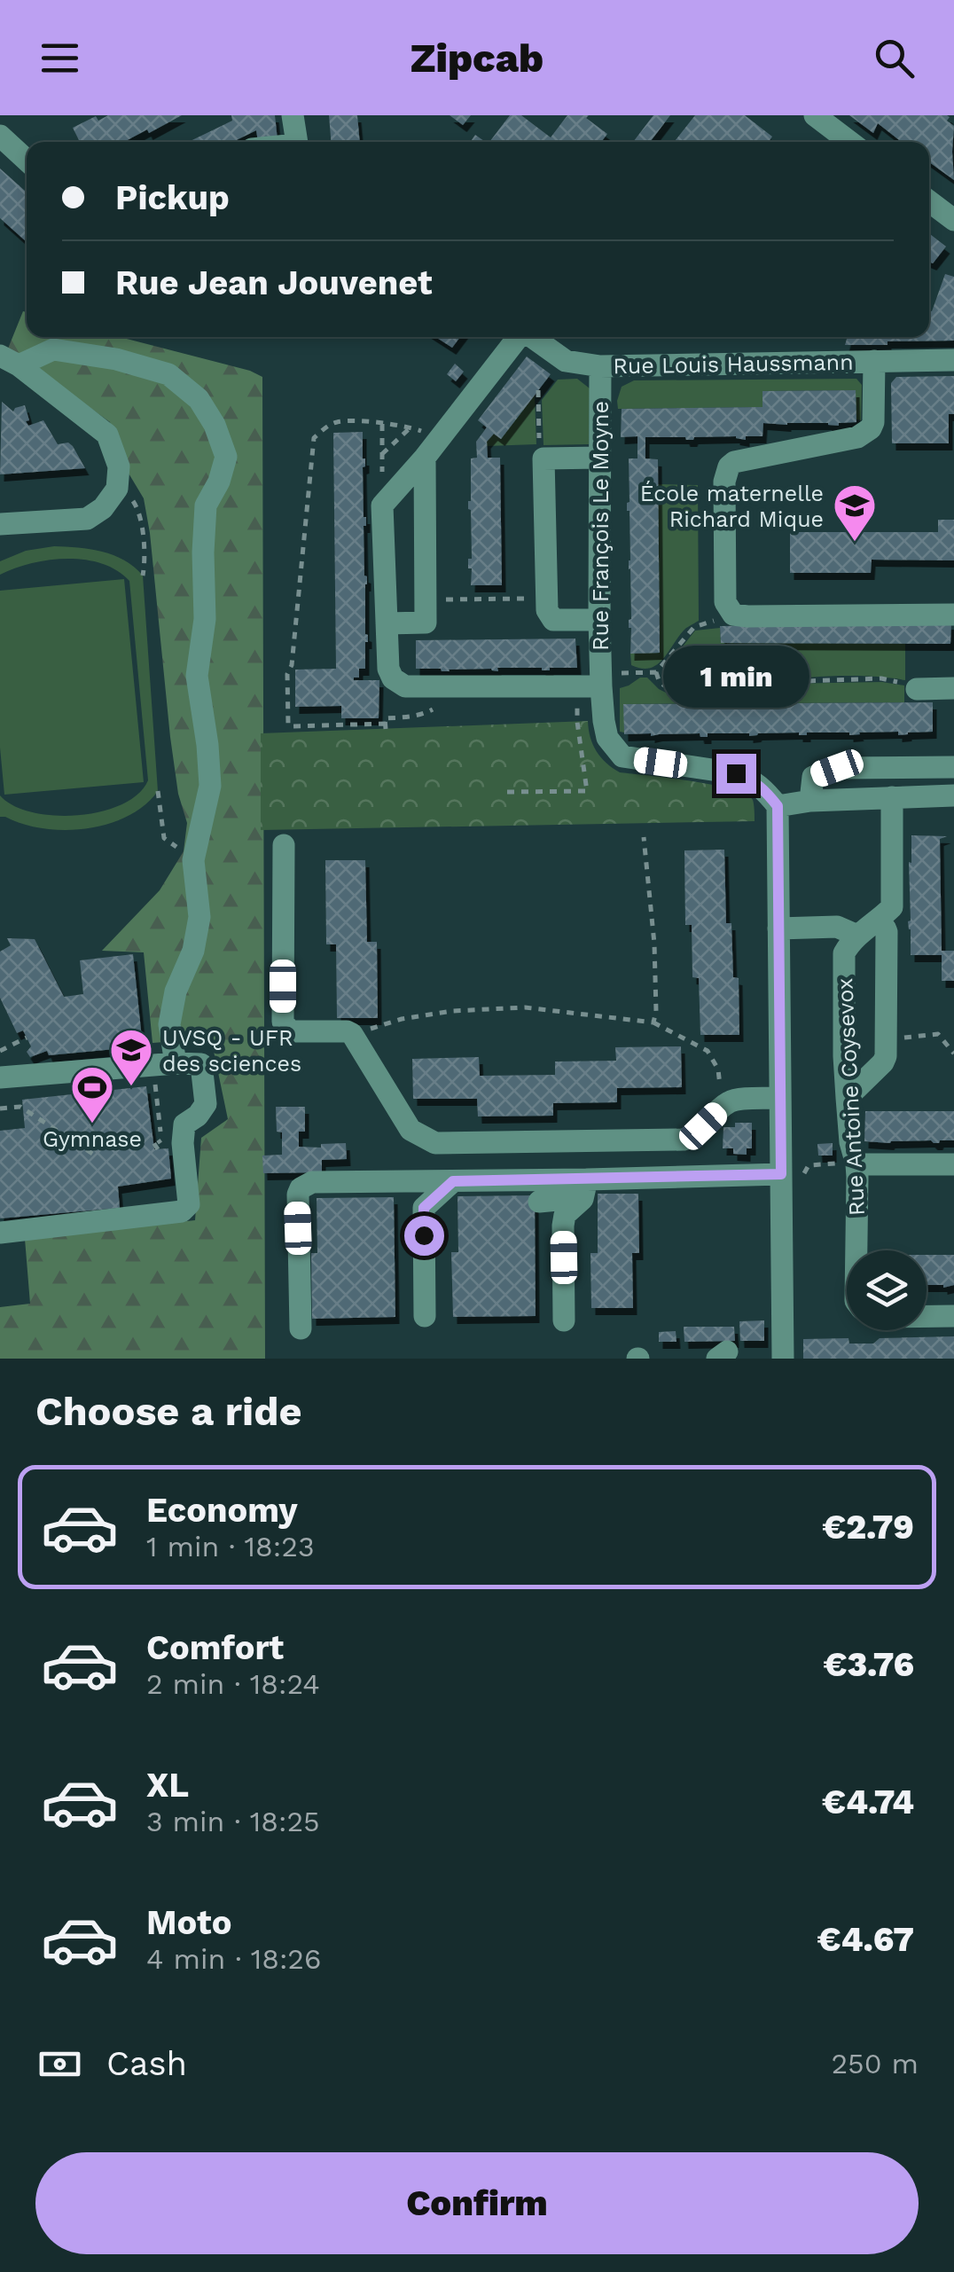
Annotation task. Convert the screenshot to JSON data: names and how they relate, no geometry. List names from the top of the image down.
{
  "streets": {
    "street": ["Rue Louis Haussmann", "Rue François Le Moyne", "Rue Antoine Coysevox"]
  },
  "crossings": [
    ["Rue Louis Haussmann", "Rue François Le Moyne"]
  ],
  "places": {
    "school or university": ["École maternelle Richard Mique", "UVSQ - UFR des sciences"],
    "sports": ["Gymnase"]
  },
  "page": {
    "header": "Zipcab",
    "banner": ["Pickup", "Rue Jean Jouvenet"],
    "bubble": "1 min",
    "heading": "Choose a ride",
    "list": [
      {
        "name": "Economy",
        "note": "1 min · 18:23",
        "value": "€2.79"
      },
      {
        "name": "Comfort",
        "note": "2 min · 18:24",
        "value": "€3.76"
      },
      {
        "name": "XL",
        "note": "3 min · 18:25",
        "value": "€4.74"
      },
      {
        "name": "Moto",
        "note": "4 min · 18:26",
        "value": "€4.67"
      }
    ],
    "pay": ["Cash", "250 m"],
    "buttons": "Confirm"
  }
}
